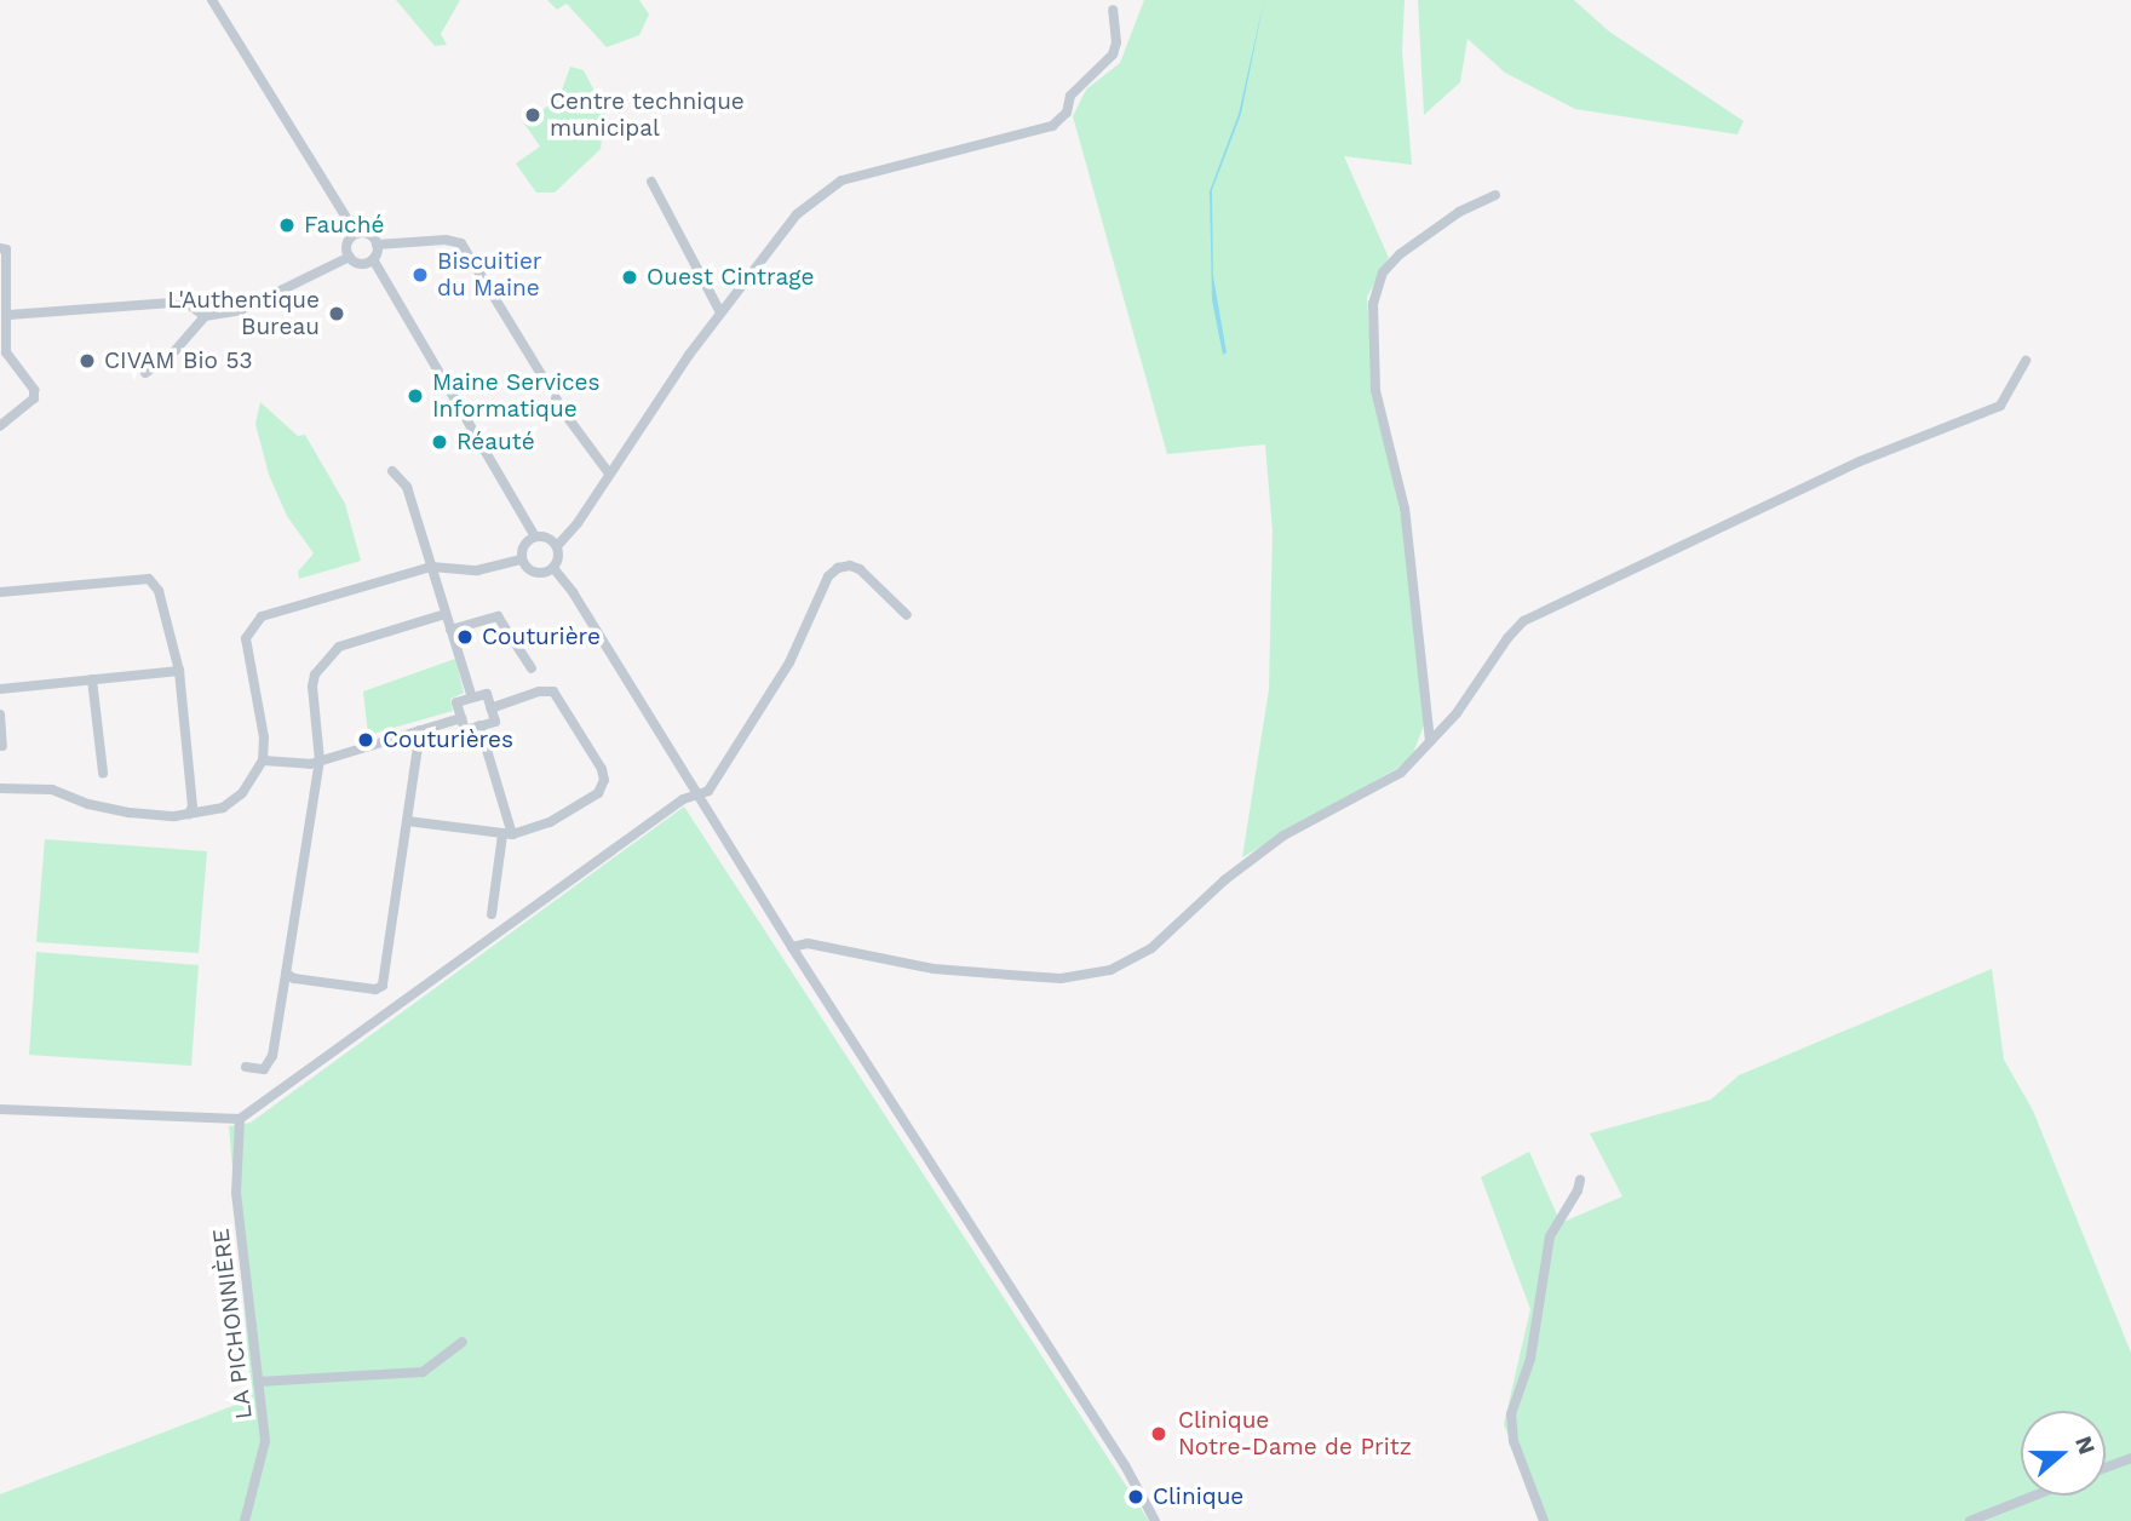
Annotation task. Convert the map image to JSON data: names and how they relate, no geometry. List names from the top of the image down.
{
  "streets": {
    "street": ["LA PICHONNIÈRE"]
  },
  "places": [
    "Centre technique municipal",
    "Fauché",
    "Biscuitier du Maine",
    "Ouest Cintrage",
    "L'Authentique Bureau",
    "CIVAM Bio 53",
    "Maine Services Informatique",
    "Réauté",
    "Couturière",
    "Couturières",
    "Clinique Notre-Dame de Pritz",
    "Clinique"
  ],
  "north": "right"
}
